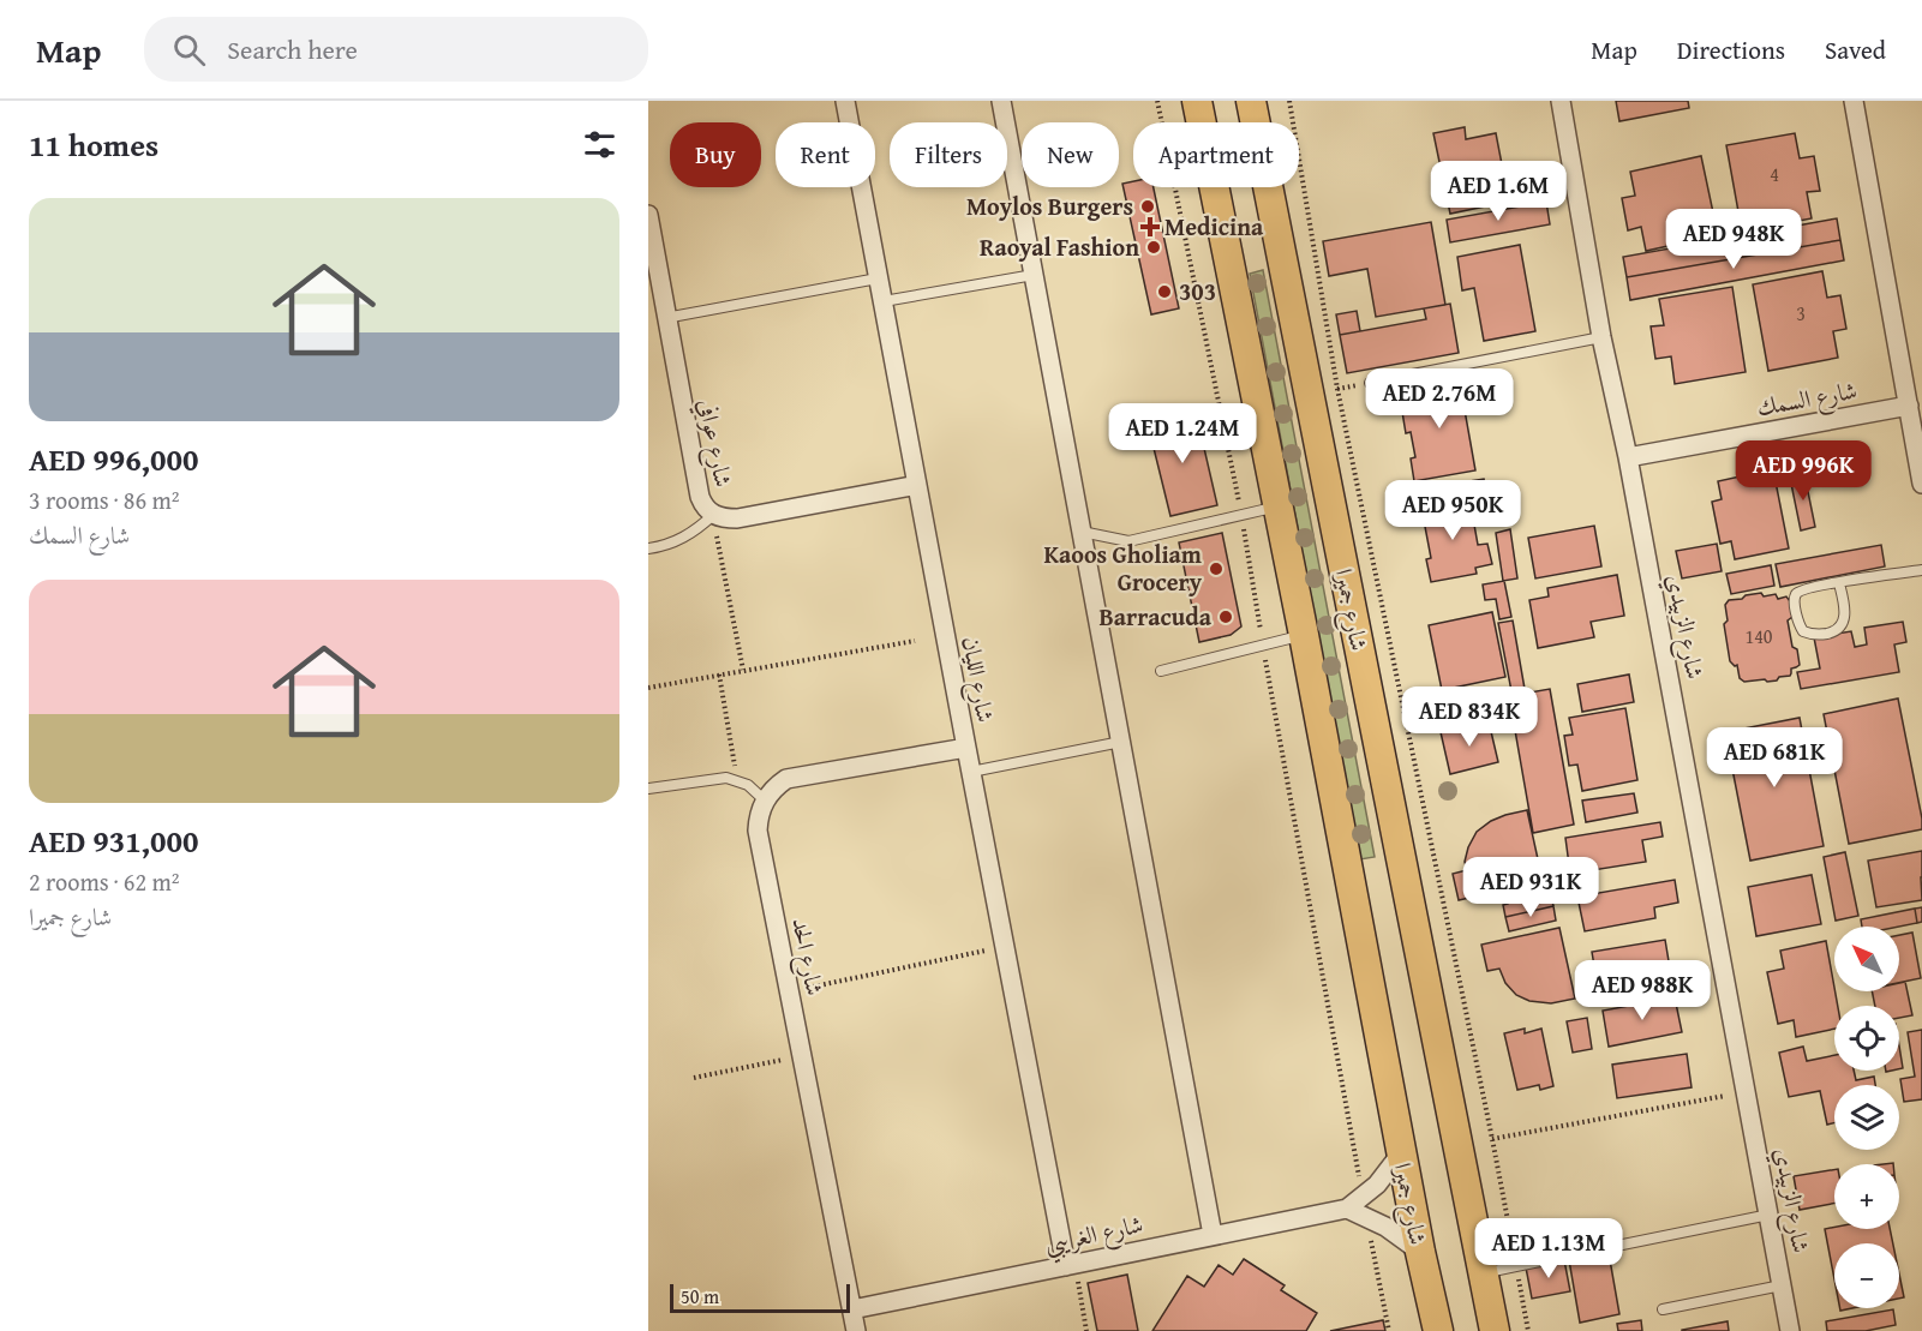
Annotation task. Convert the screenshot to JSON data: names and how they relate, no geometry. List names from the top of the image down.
{
  "streets": {
    "main road": ["شارع جميرا"],
    "street": [
      "شارع السمك",
      "شارع عوافي",
      "شارع الزبيدي",
      "شارع الليان",
      "شارع الحد",
      "شارع الغريبي"
    ]
  },
  "crossings": [
    ["شارع السمك", "شارع الزبيدي"],
    ["شارع عوافي", "شارع الليان"],
    ["شارع جميرا", "شارع الغريبي"],
    ["شارع الليان", "شارع الغريبي"],
    ["شارع الحد", "شارع الغريبي"]
  ],
  "places": {
    "other": [
      "Moylos Burgers",
      "Raoyal Fashion",
      "303",
      "Kaoos Gholiam Grocery",
      "Barracuda"
    ],
    "health": ["Medicina"]
  },
  "house_numbers": ["4", "3", "140"],
  "scale_bar": "50 m",
  "north": "top left",
  "page": {
    "header": "Map",
    "search": "Search here",
    "nav": ["Map", "Directions", "Saved"],
    "heading": "11 homes",
    "chip": [
      "Buy",
      "Rent",
      "Filters",
      "New",
      "Apartment"
    ],
    "price": [
      "AED 1.6M",
      "AED 948K",
      "AED 2.76M",
      "AED 1.24M",
      "AED 996K",
      "AED 950K",
      "AED 834K",
      "AED 681K",
      "AED 931K",
      "AED 988K",
      "AED 1.13M"
    ],
    "list": [
      {
        "name": "AED 996,000",
        "note": "3 rooms · 86 m² · شارع السمك"
      },
      {
        "name": "AED 931,000",
        "note": "2 rooms · 62 m² · شارع جميرا"
      }
    ],
    "map_buttons": ["+", "−"],
    "scale": "50 m"
  }
}
